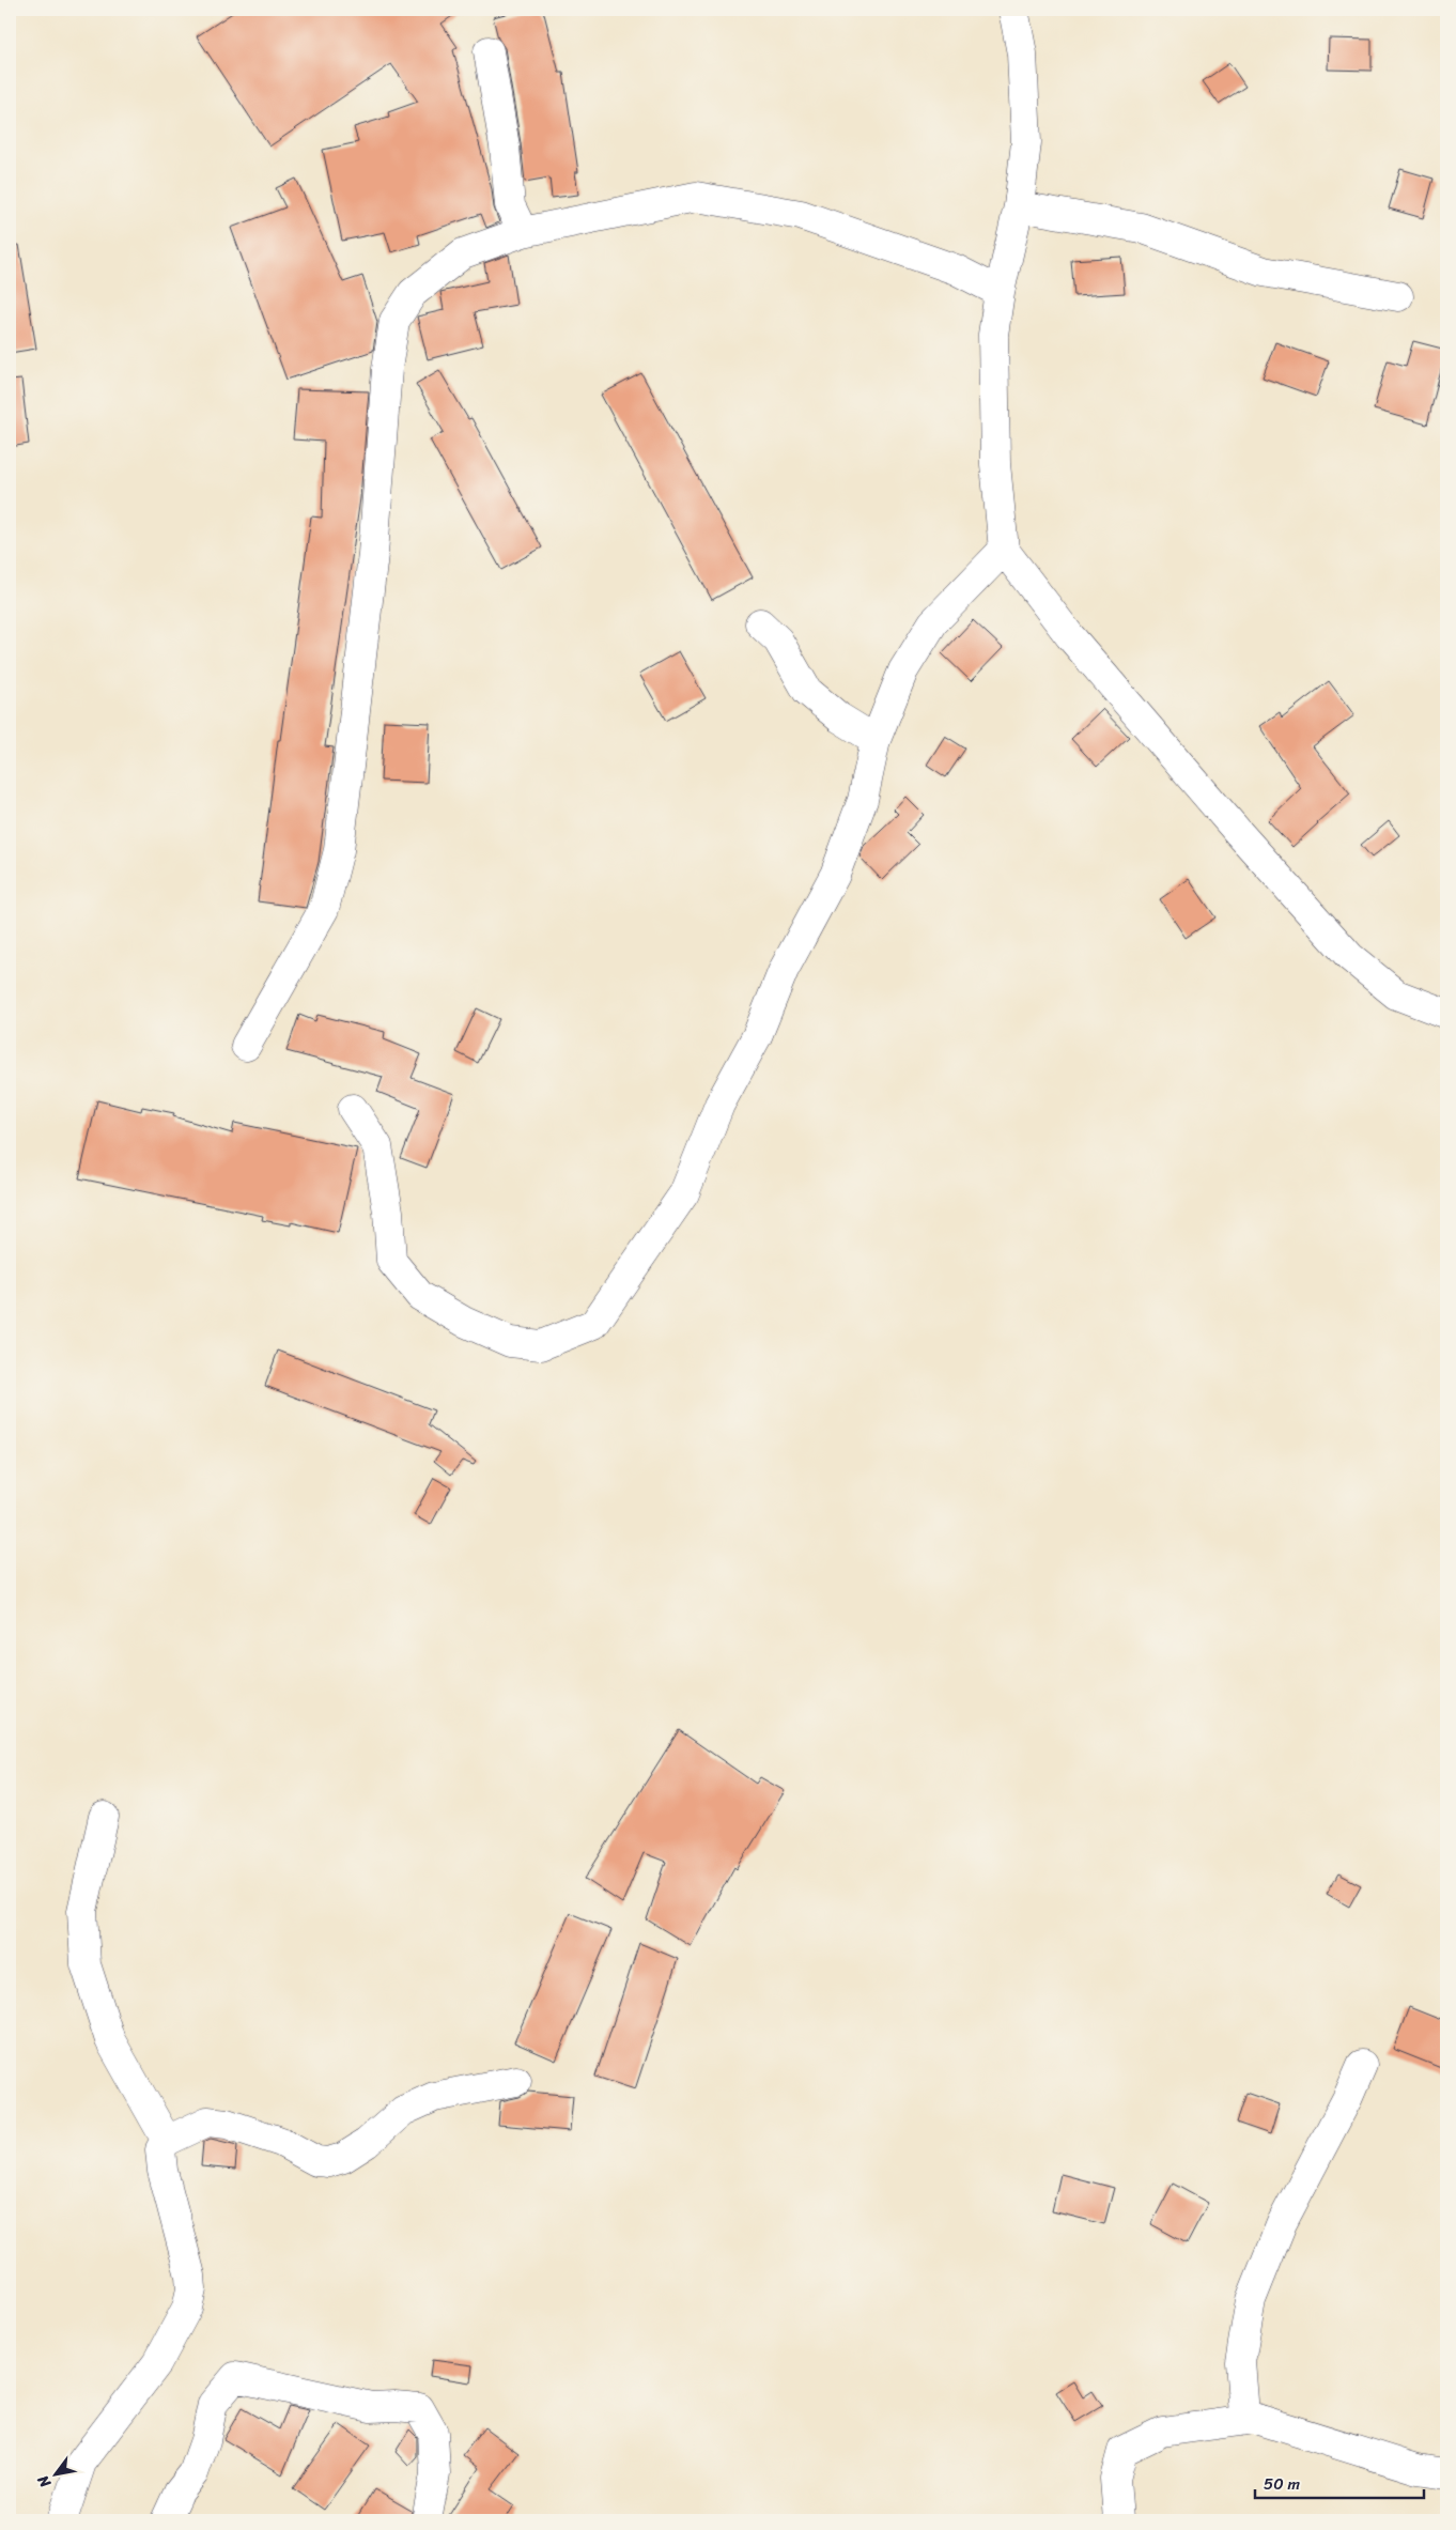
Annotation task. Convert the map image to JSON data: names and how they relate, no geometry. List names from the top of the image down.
{
  "scale_bar": "50 m",
  "north": "bottom left"
}
